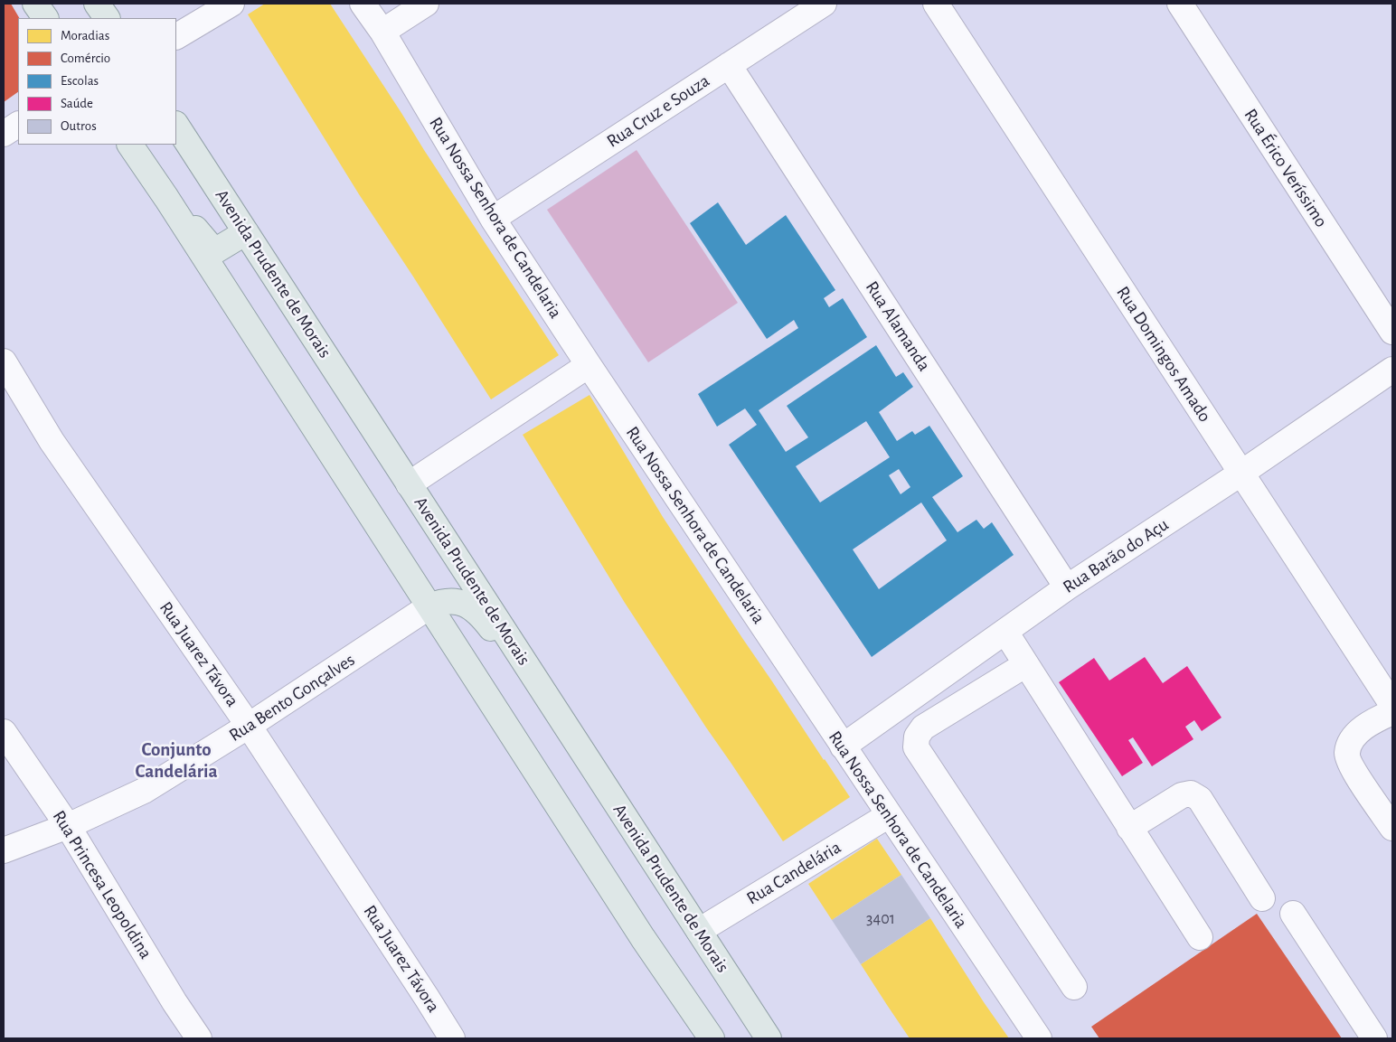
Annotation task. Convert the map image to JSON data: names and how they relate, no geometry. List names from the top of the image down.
{
  "streets": {
    "main road": ["Avenida Prudente de Morais"],
    "street": [
      "Rua Cruz e Souza",
      "Rua Érico Veríssimo",
      "Rua Nossa Senhora de Candelaria",
      "Rua Alamanda",
      "Rua Domingos Amado",
      "Rua Barão do Açu",
      "Rua Juarez Távora",
      "Rua Bento Gonçalves",
      "Rua Candelária",
      "Rua Princesa Leopoldina"
    ]
  },
  "crossings": [
    ["Rua Cruz e Souza", "Rua Nossa Senhora de Candelaria"],
    ["Rua Cruz e Souza", "Rua Alamanda"],
    ["Rua Nossa Senhora de Candelaria", "Rua Barão do Açu"],
    ["Rua Nossa Senhora de Candelaria", "Rua Candelária"],
    ["Avenida Prudente de Morais", "Rua Candelária"],
    ["Rua Alamanda", "Rua Barão do Açu"],
    ["Rua Domingos Amado", "Rua Barão do Açu"],
    ["Rua Juarez Távora", "Rua Bento Gonçalves"],
    ["Rua Bento Gonçalves", "Rua Princesa Leopoldina"]
  ],
  "districts": ["Conjunto Candelária"],
  "house_numbers": ["3401"],
  "legend": [
    "Moradias",
    "Comércio",
    "Escolas",
    "Saúde",
    "Outros"
  ]
}
